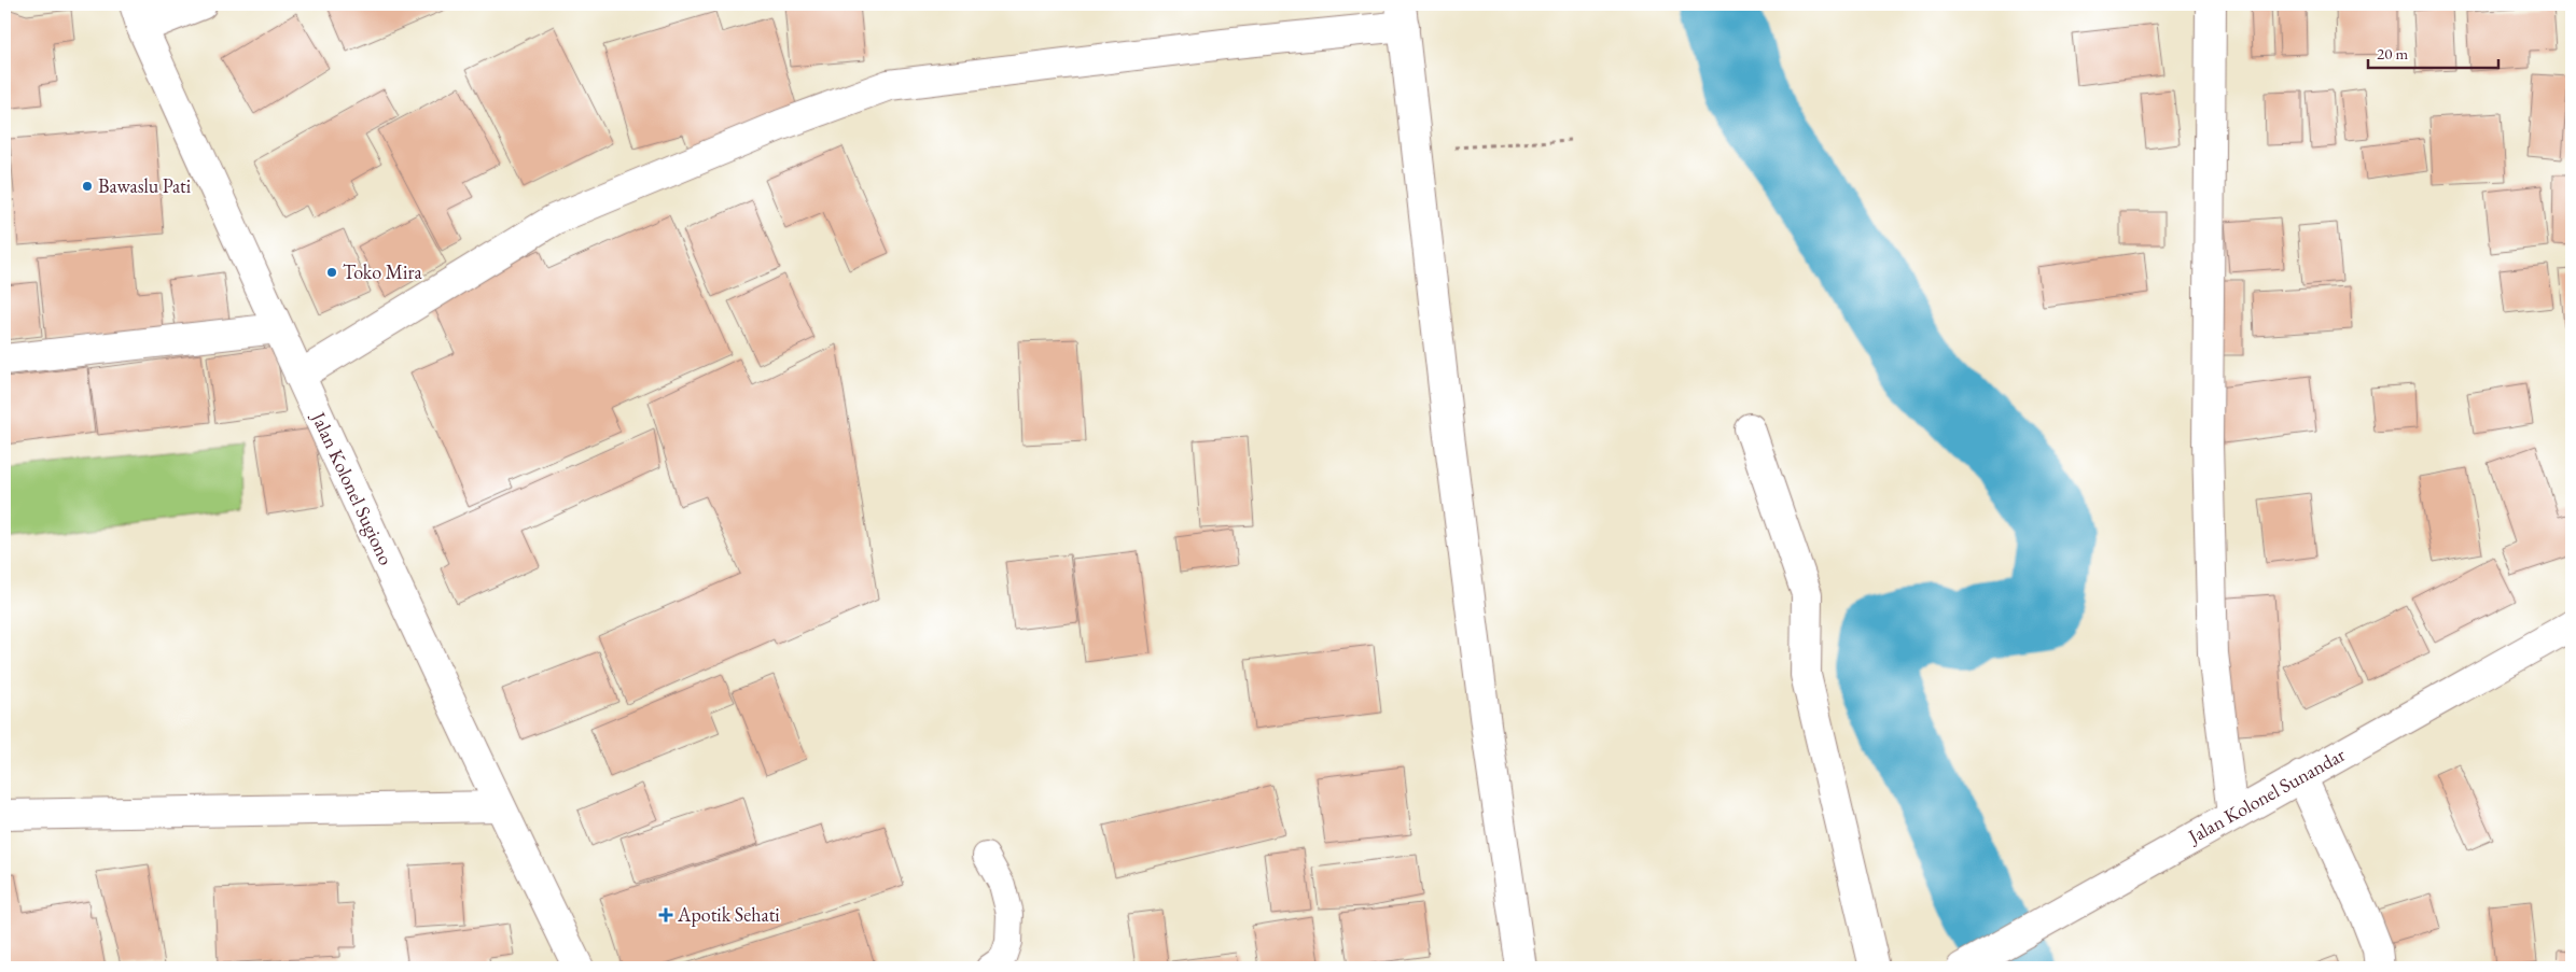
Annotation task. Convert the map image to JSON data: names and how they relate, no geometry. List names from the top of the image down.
{
  "streets": {
    "street": ["Jalan Kolonel Sugiono", "Jalan Kolonel Sunandar"]
  },
  "places": {
    "other": ["Bawaslu Pati", "Toko Mira"],
    "health": ["Apotik Sehati"]
  },
  "scale_bar": "20 m"
}
